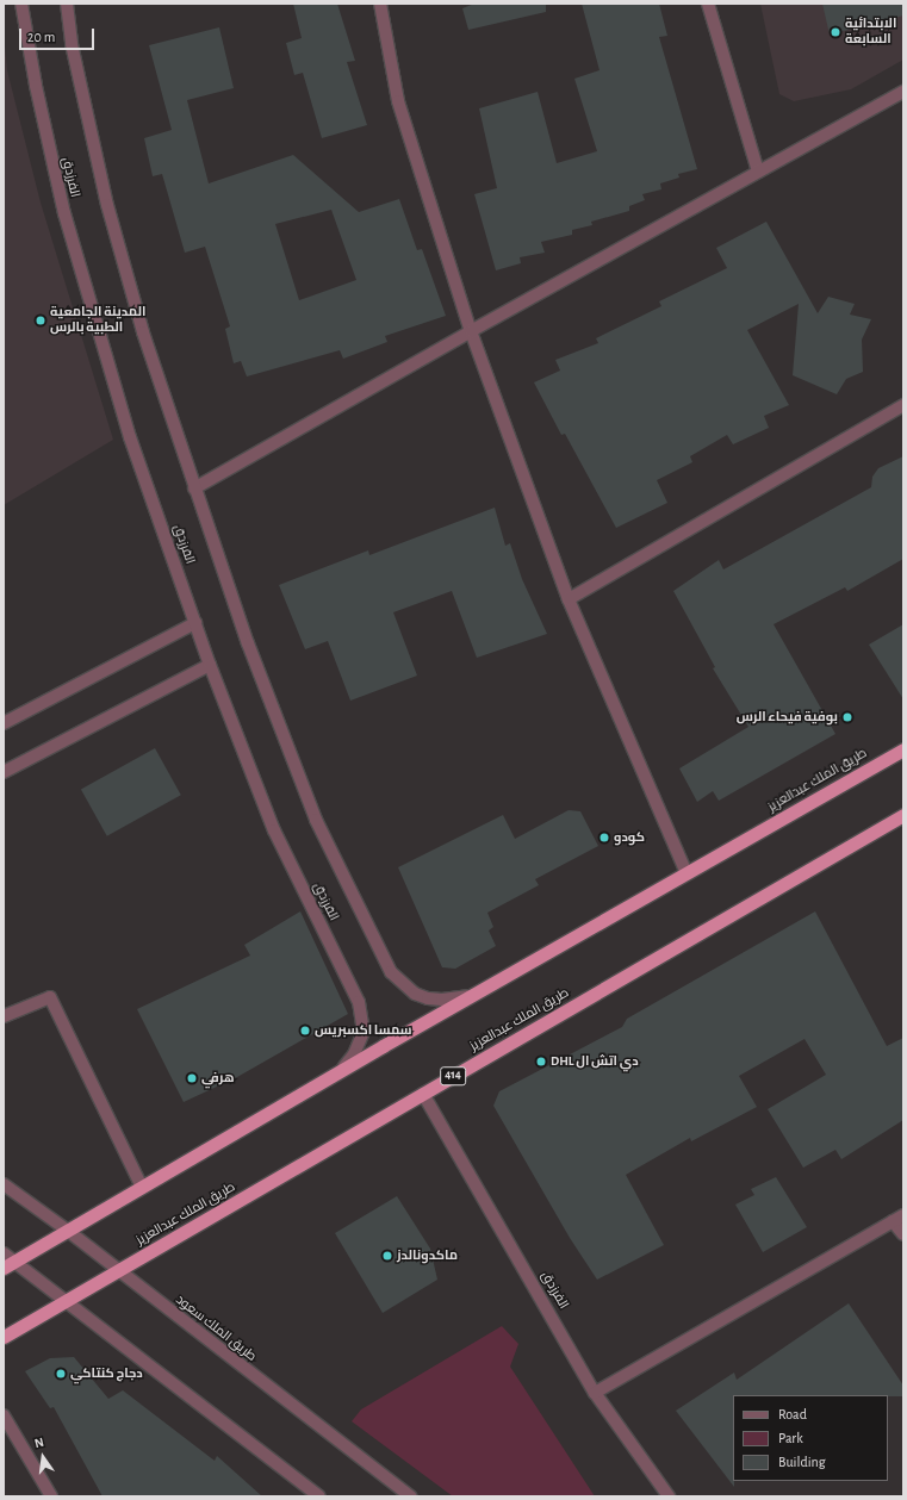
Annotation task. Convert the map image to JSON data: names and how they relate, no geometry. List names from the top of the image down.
{
  "streets": {
    "highway": ["طريق الملك عبدالعزيز", "414"],
    "street": ["الفرزدق", "طريق الملك سعود"]
  },
  "crossings": [
    ["الفرزدق", "طريق الملك عبدالعزيز"],
    ["طريق الملك عبدالعزيز", "طريق الملك سعود"]
  ],
  "places": [
    "الابتدائية السابعة",
    "المدينة الجامعية الطبية بالرس",
    "بوفية فيحاء الرس",
    "كودو",
    "سمسا اكسبريس",
    "DHL دي اتش ال",
    "هرفي",
    "ماكدونالدز",
    "دجاج كنتاكي"
  ],
  "legend": ["Road", "Park", "Building"],
  "scale_bar": "20 m",
  "north": "top"
}
